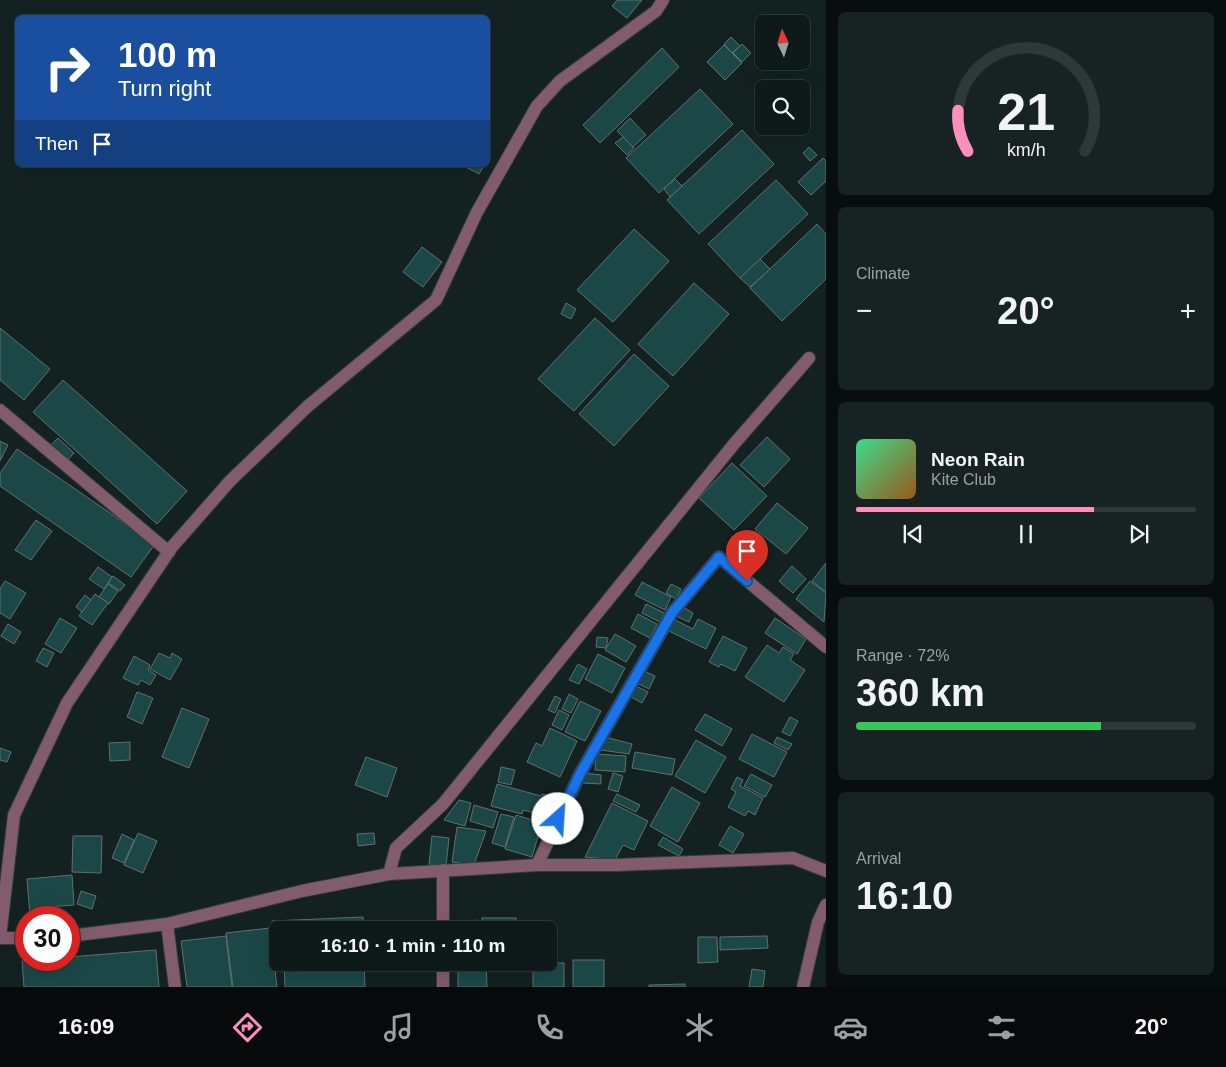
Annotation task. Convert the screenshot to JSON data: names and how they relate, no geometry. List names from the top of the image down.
{
  "north": "top",
  "page": {
    "turn": ["100 m", "Turn right"],
    "then": "Then",
    "tile": [
      "Climate",
      ["Range · 72%", "360 km"],
      ["Arrival", "16:10"]
    ],
    "heat": ["−", "20°", "+"],
    "song": ["Neon Rain", "Kite Club"],
    "limit": "30",
    "trip": "16:10 · 1 min · 110 m",
    "tabs": ["16:09", "20°"],
    "gauge": ["21", "km/h"]
  }
}
